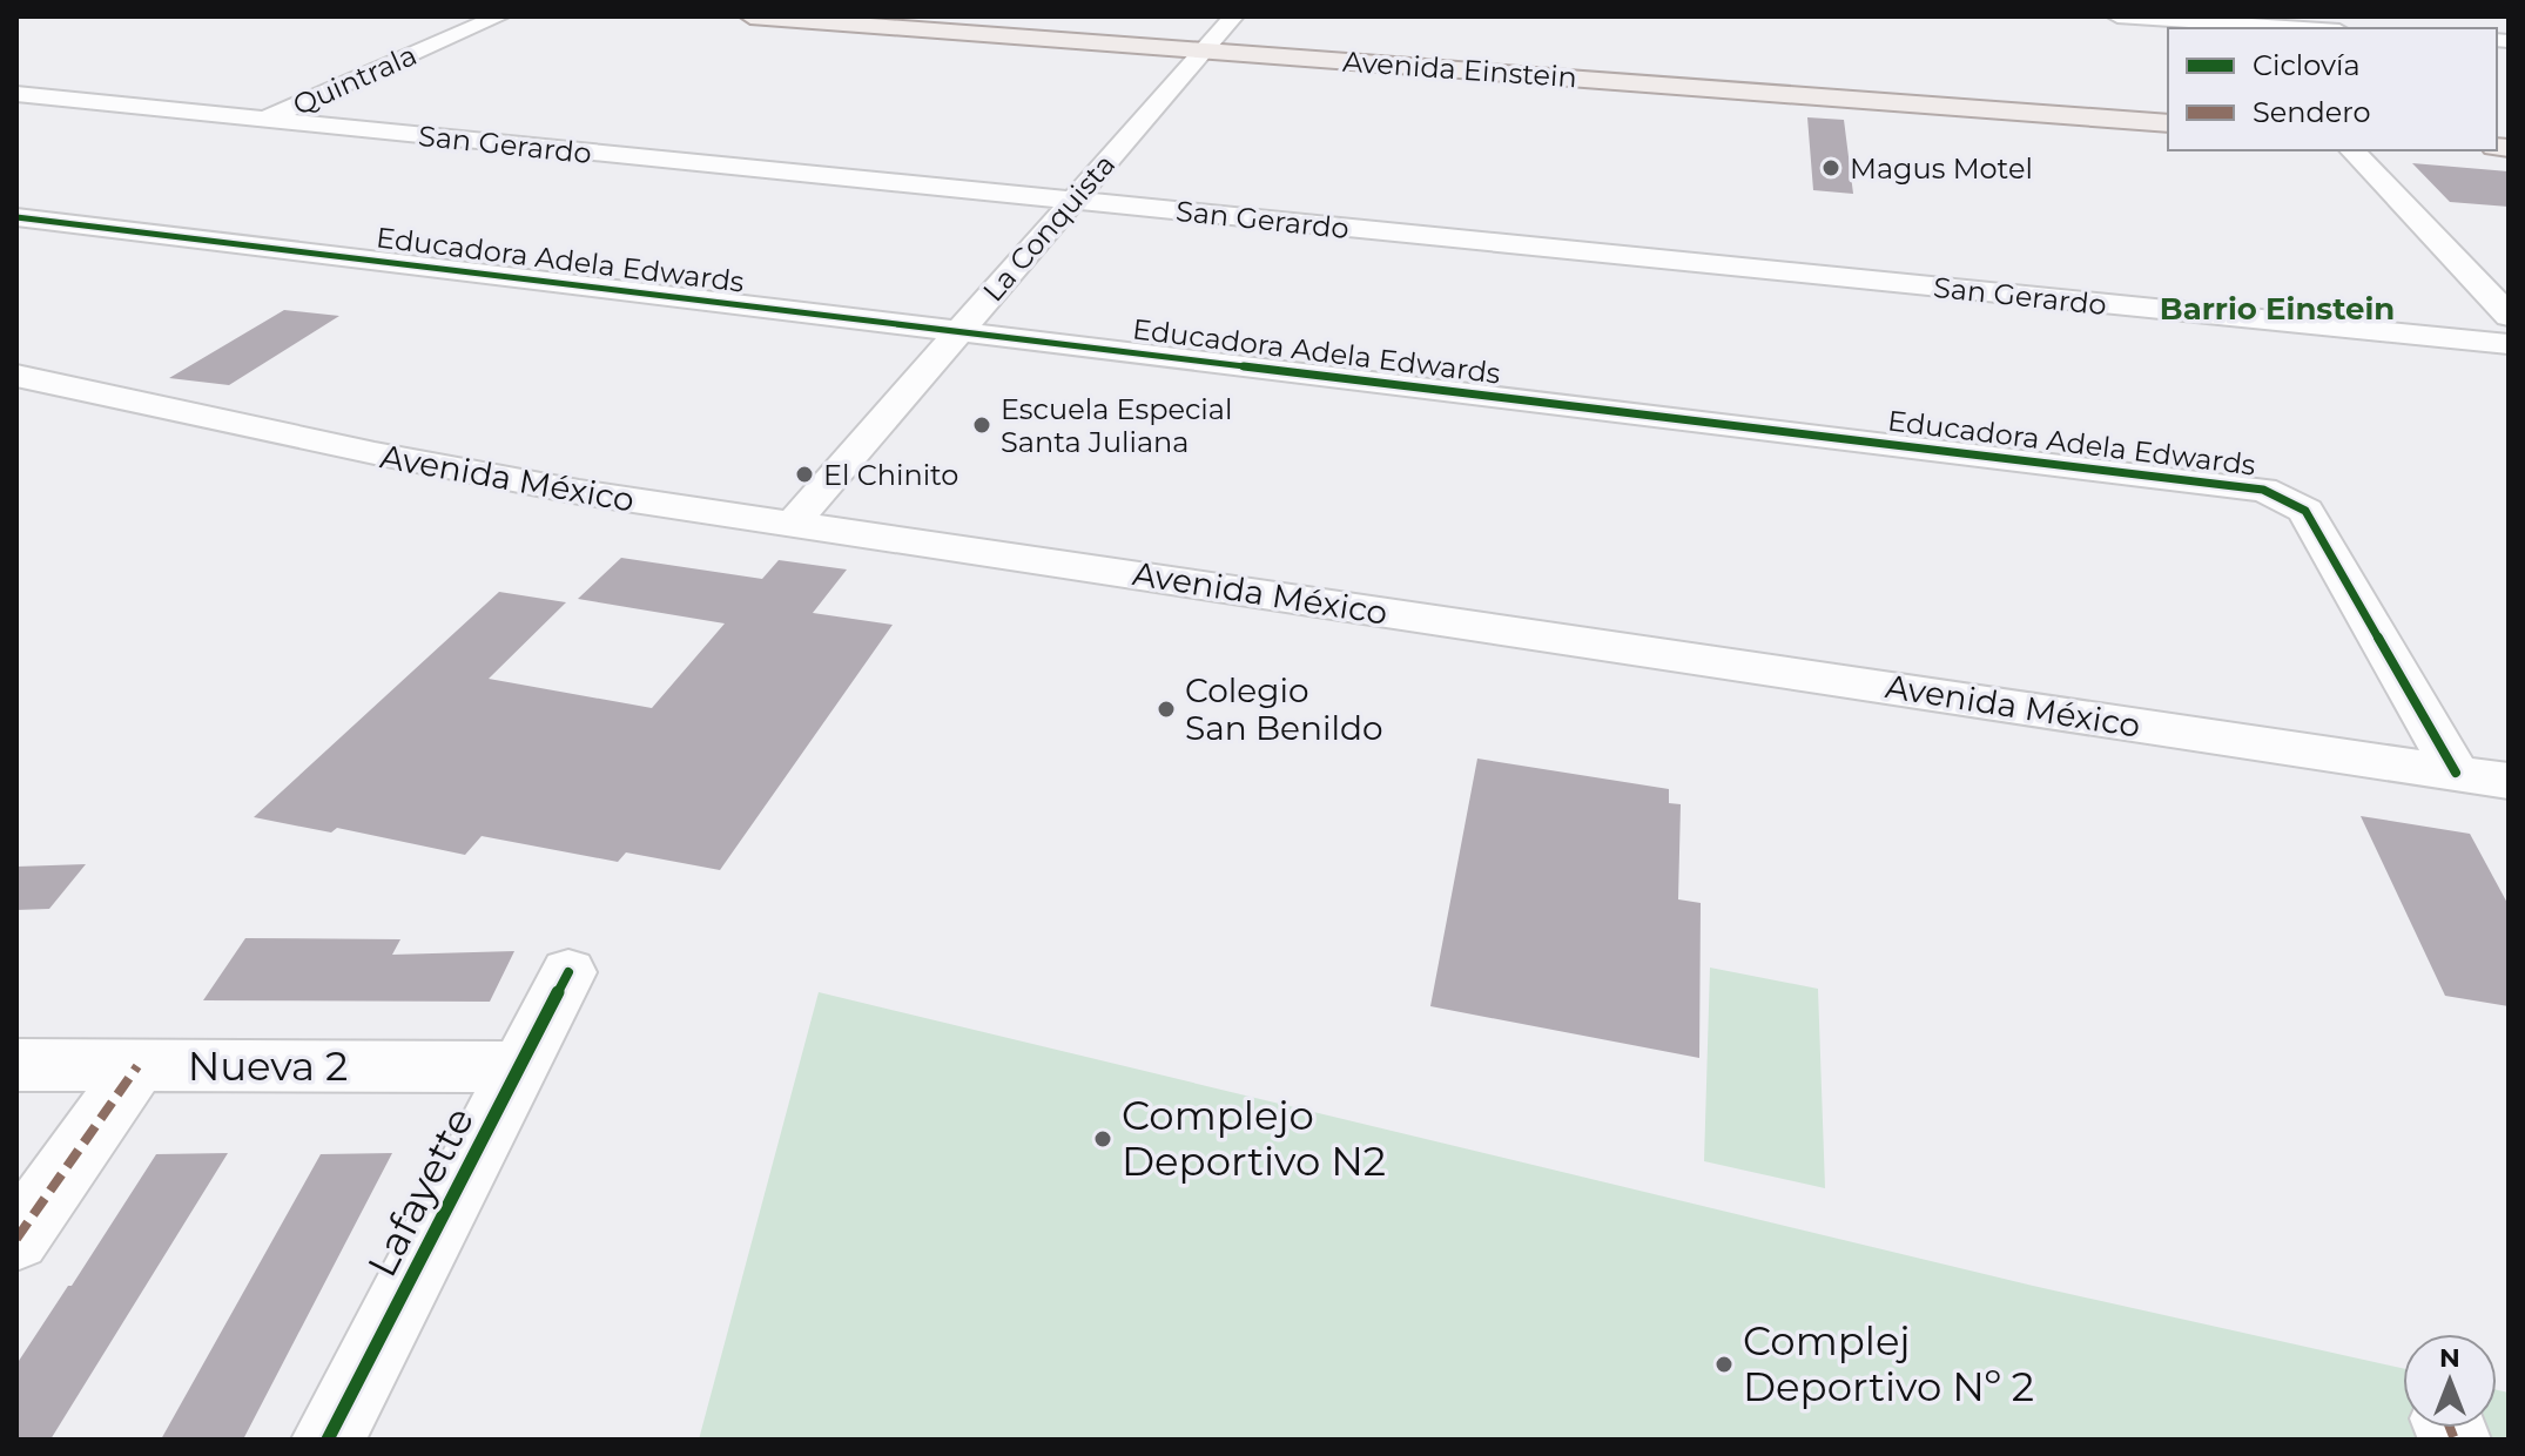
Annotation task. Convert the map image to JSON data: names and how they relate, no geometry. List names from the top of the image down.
{
  "streets": {
    "main road": ["Avenida Einstein"],
    "street": [
      "Quintrala",
      "San Gerardo",
      "La Conquista",
      "Educadora Adela Edwards",
      "Avenida México",
      "Nueva 2",
      "Lafayette"
    ]
  },
  "crossings": [
    ["Avenida Einstein", "La Conquista"],
    ["Quintrala", "San Gerardo"],
    ["San Gerardo", "La Conquista"],
    ["La Conquista", "Educadora Adela Edwards"],
    ["La Conquista", "Avenida México"],
    ["Educadora Adela Edwards", "Avenida México"],
    ["Nueva 2", "Lafayette"]
  ],
  "districts": ["Barrio Einstein"],
  "places": [
    "Magus Motel",
    "Escuela Especial Santa Juliana",
    "El Chinito",
    "Colegio San Benildo",
    "Complejo Deportivo N2",
    "Complej Deportivo Nº 2"
  ],
  "legend": ["Ciclovía", "Sendero"],
  "north": "top"
}
